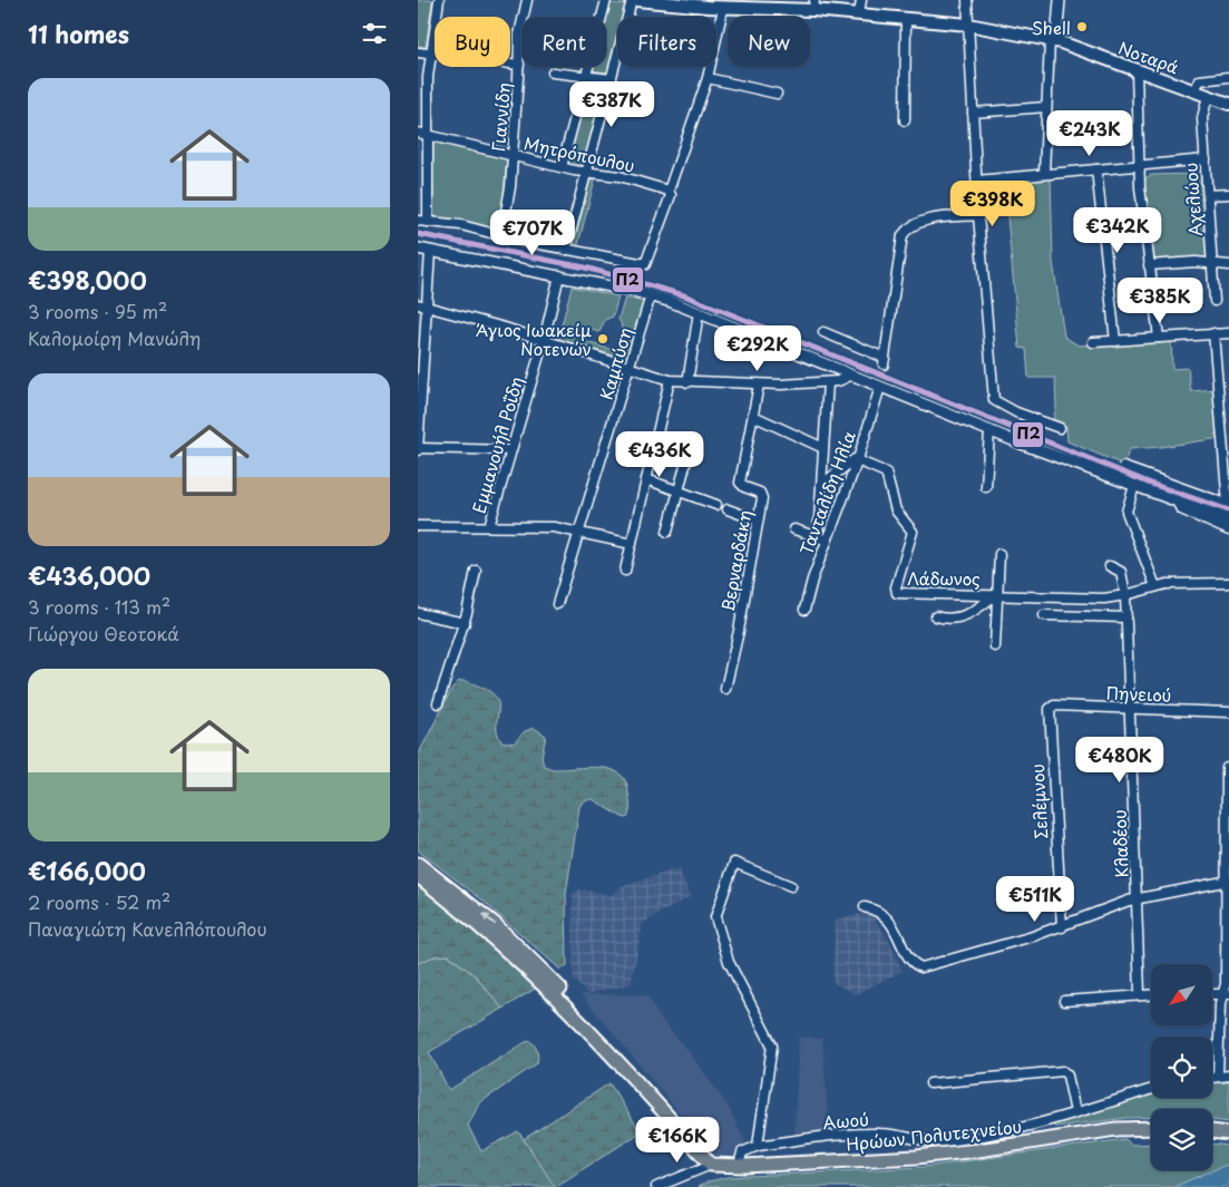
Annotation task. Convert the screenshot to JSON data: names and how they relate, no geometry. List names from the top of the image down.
{
  "streets": {
    "main road": ["Νοταρά", "Ηρώων Πολυτεχνείου"],
    "street": [
      "Γιαννίδη",
      "Μητρόπουλου",
      "Αχελώου",
      "Καμπύση",
      "Εμμανουήλ Ροΐδη",
      "Τανταλίδη Ηλία",
      "Βερναρδάκη",
      "Λάδωνος",
      "Πηνειού",
      "Σελέμνου",
      "Κλαδέου",
      "Αωού"
    ]
  },
  "crossings": [
    ["Νοταρά", "Αχελώου"],
    ["Γιαννίδη", "Μητρόπουλου"],
    ["Τανταλίδη Ηλία", "Λάδωνος"],
    ["Λάδωνος", "Κλαδέου"],
    ["Πηνειού", "Σελέμνου"],
    ["Πηνειού", "Κλαδέου"]
  ],
  "places": ["Shell", "Άγιος Ιωακείμ Νοτενών"],
  "lines": ["transit line Π2"],
  "north": "bottom left",
  "page": {
    "heading": "11 homes",
    "chip": [
      "Buy",
      "Rent",
      "Filters",
      "New"
    ],
    "list": [
      {
        "name": "€398,000",
        "note": "3 rooms · 95 m² · Καλομοίρη Μανώλη"
      },
      {
        "name": "€436,000",
        "note": "3 rooms · 113 m² · Γιώργου Θεοτοκά"
      },
      {
        "name": "€166,000",
        "note": "2 rooms · 52 m² · Παναγιώτη Κανελλόπουλου"
      }
    ],
    "price": [
      "€387K",
      "€243K",
      "€398K",
      "€342K",
      "€707K",
      "€385K",
      "€292K",
      "€436K",
      "€480K",
      "€511K",
      "€166K"
    ]
  }
}
